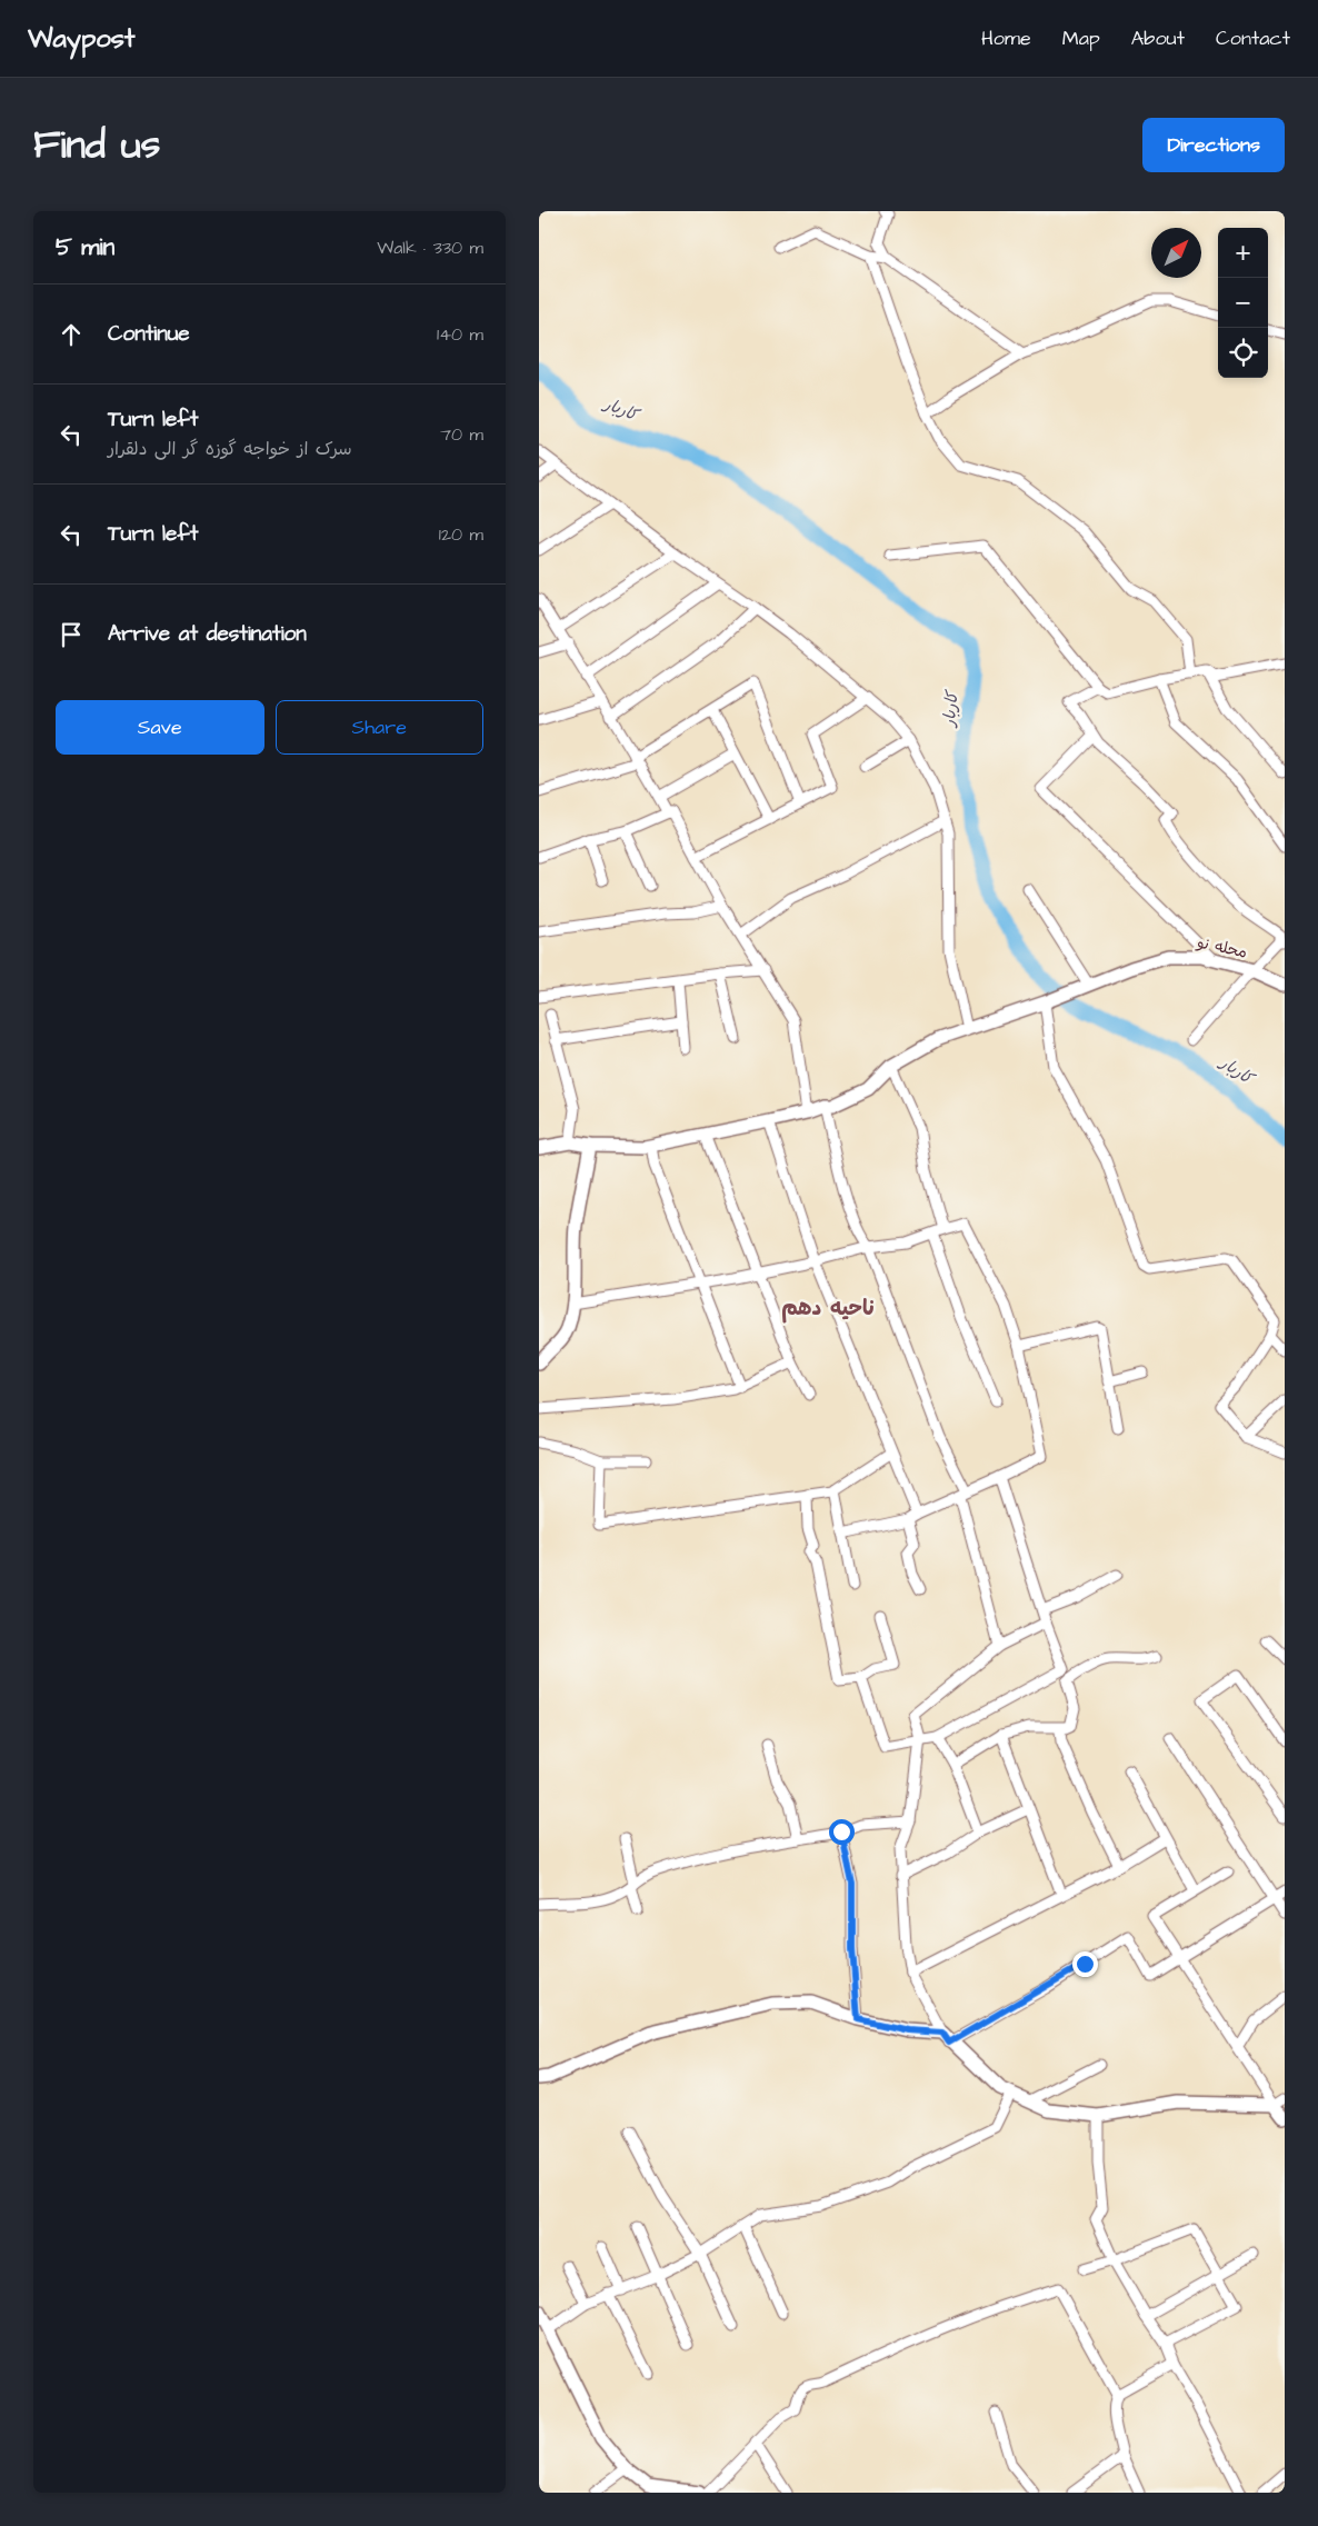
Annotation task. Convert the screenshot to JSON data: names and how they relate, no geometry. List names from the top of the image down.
{
  "streets": {
    "street": ["محله نو"]
  },
  "districts": ["ناحیه دهم"],
  "water": ["کاربار"],
  "north": "top right",
  "page": {
    "header": "Waypost",
    "nav": [
      "Home",
      "Map",
      "About",
      "Contact"
    ],
    "title": "Find us",
    "buttons": [
      "Directions",
      ["Save", "Share"]
    ],
    "heading": ["5 min", "Walk · 330 m"],
    "map_buttons": ["+", "−"],
    "list": [
      ["Continue", "140 m"],
      ["Turn left", "سرک از خواجه گوزه گر الی دلقرار", "70 m"],
      ["Turn left", "120 m"],
      "Arrive at destination"
    ]
  }
}
